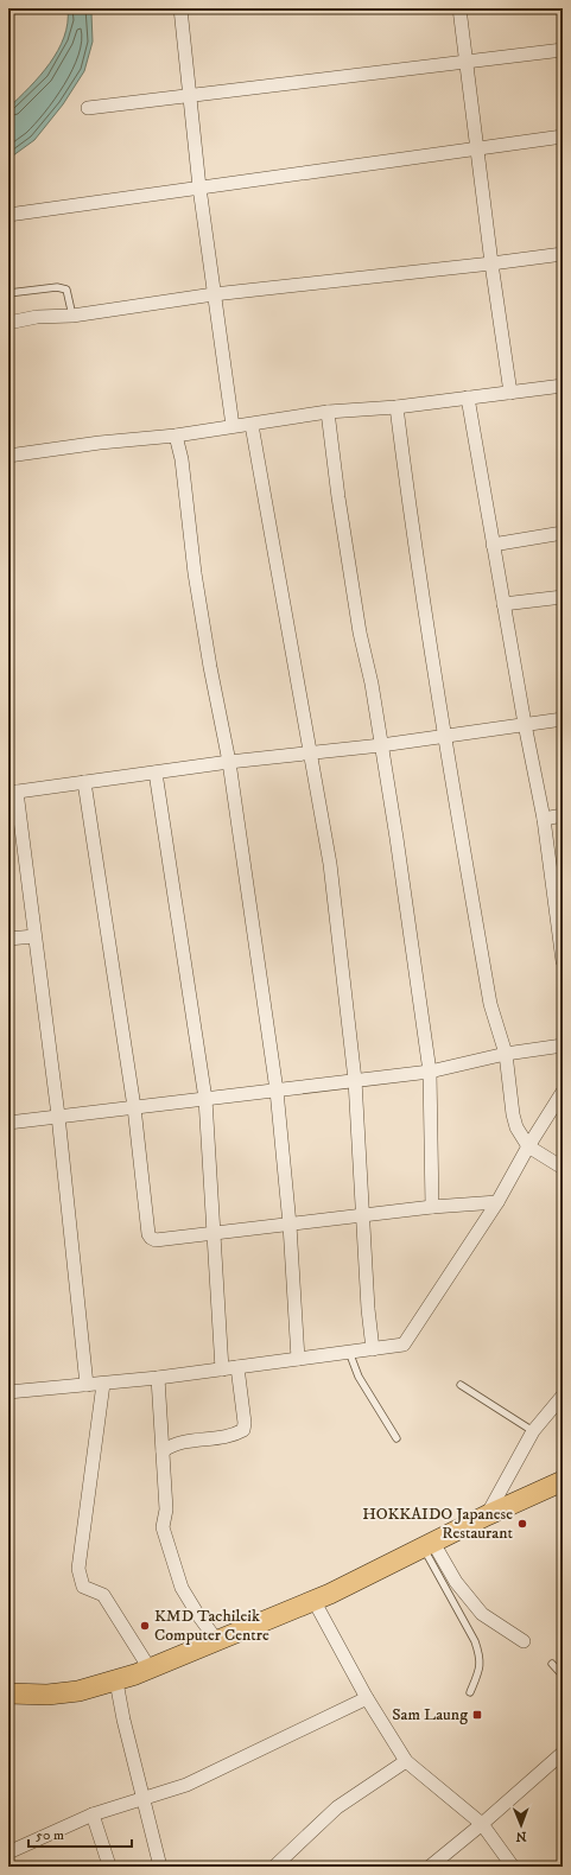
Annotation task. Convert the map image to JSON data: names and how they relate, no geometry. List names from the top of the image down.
{
  "places": {
    "other": ["HOKKAIDO Japanese Restaurant", "KMD Tachileik Computer Centre"],
    "transit": ["Sam Laung"]
  },
  "scale_bar": "50 m",
  "north": "bottom"
}
